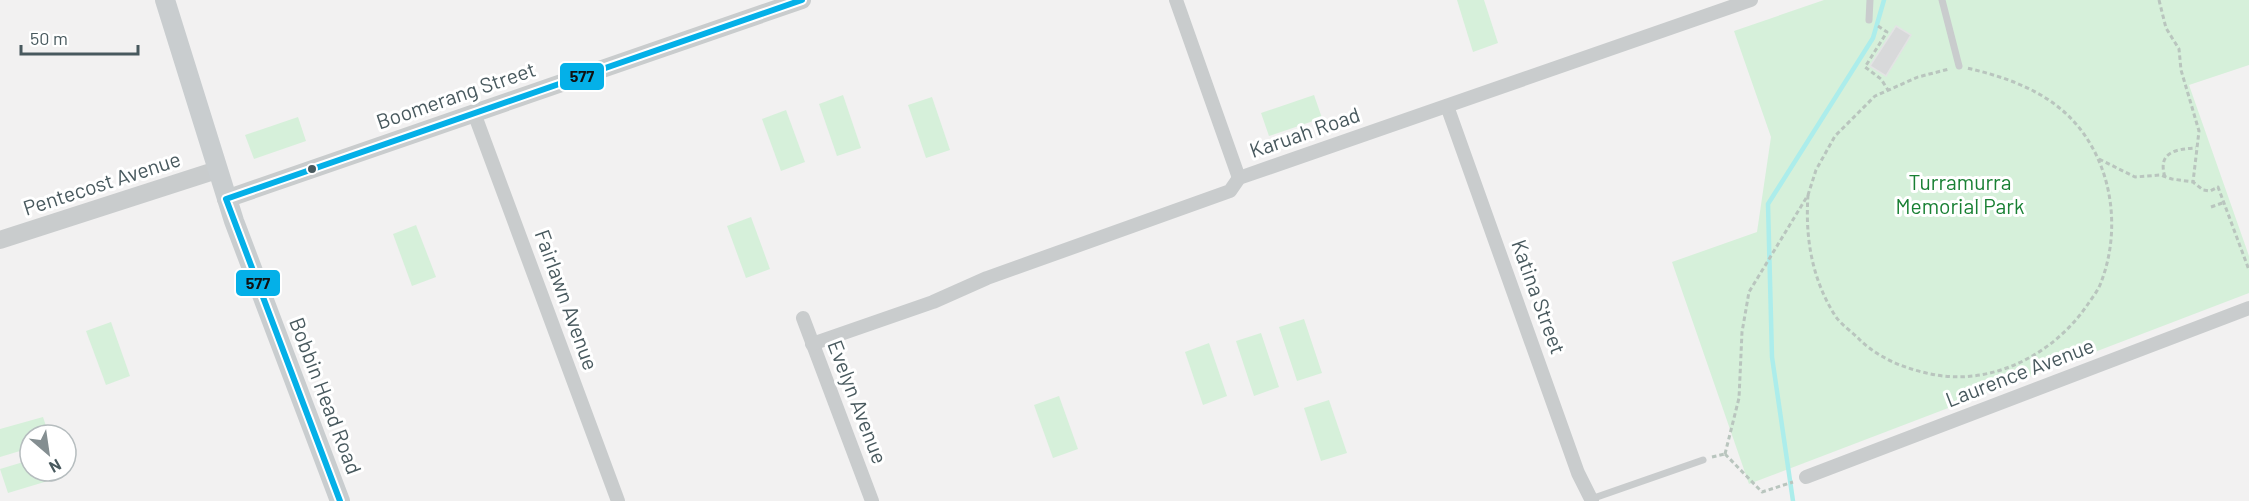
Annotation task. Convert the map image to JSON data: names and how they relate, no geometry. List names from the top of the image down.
{
  "streets": {
    "main road": ["Bobbin Head Road"],
    "street": [
      "Boomerang Street",
      "Karuah Road",
      "Pentecost Avenue",
      "Katina Street",
      "Fairlawn Avenue",
      "Laurence Avenue",
      "Evelyn Avenue"
    ]
  },
  "crossings": [
    ["Boomerang Street", "Fairlawn Avenue"],
    ["Boomerang Street", "Bobbin Head Road"],
    ["Karuah Road", "Katina Street"],
    ["Karuah Road", "Evelyn Avenue"],
    ["Pentecost Avenue", "Bobbin Head Road"]
  ],
  "parks": ["Turramurra Memorial Park"],
  "lines": ["transit line 577"],
  "scale_bar": "50 m",
  "north": "bottom right"
}
